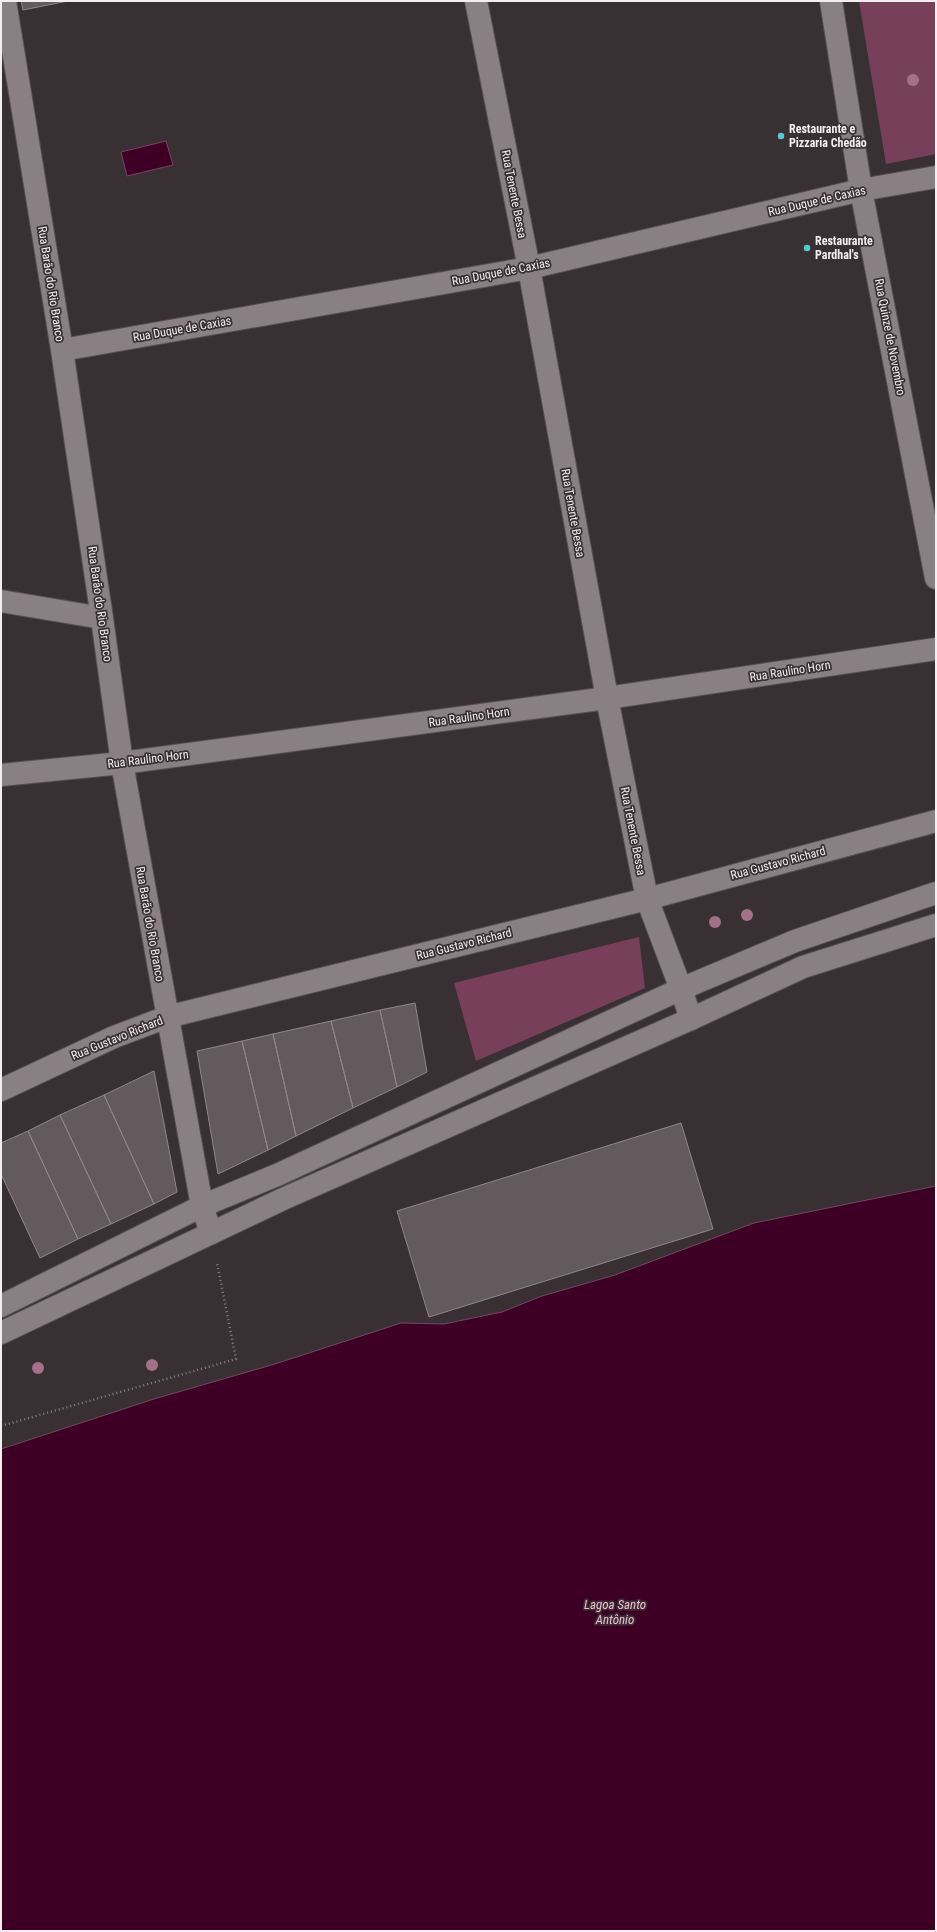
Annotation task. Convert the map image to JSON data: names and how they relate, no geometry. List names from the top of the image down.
{
  "streets": {
    "street": [
      "Rua Tenente Bessa",
      "Rua Duque de Caxias",
      "Rua Barão do Rio Branco",
      "Rua Quinze de Novembro",
      "Rua Raulino Horn",
      "Rua Gustavo Richard"
    ]
  },
  "crossings": [
    ["Rua Tenente Bessa", "Rua Duque de Caxias"],
    ["Rua Tenente Bessa", "Rua Raulino Horn"],
    ["Rua Tenente Bessa", "Rua Gustavo Richard"],
    ["Rua Duque de Caxias", "Rua Barão do Rio Branco"],
    ["Rua Duque de Caxias", "Rua Quinze de Novembro"],
    ["Rua Barão do Rio Branco", "Rua Raulino Horn"],
    ["Rua Barão do Rio Branco", "Rua Gustavo Richard"]
  ],
  "water": ["Lagoa Santo Antônio"],
  "places": ["Restaurante e Pizzaria Chedão", "Restaurante Pardhal's"]
}
